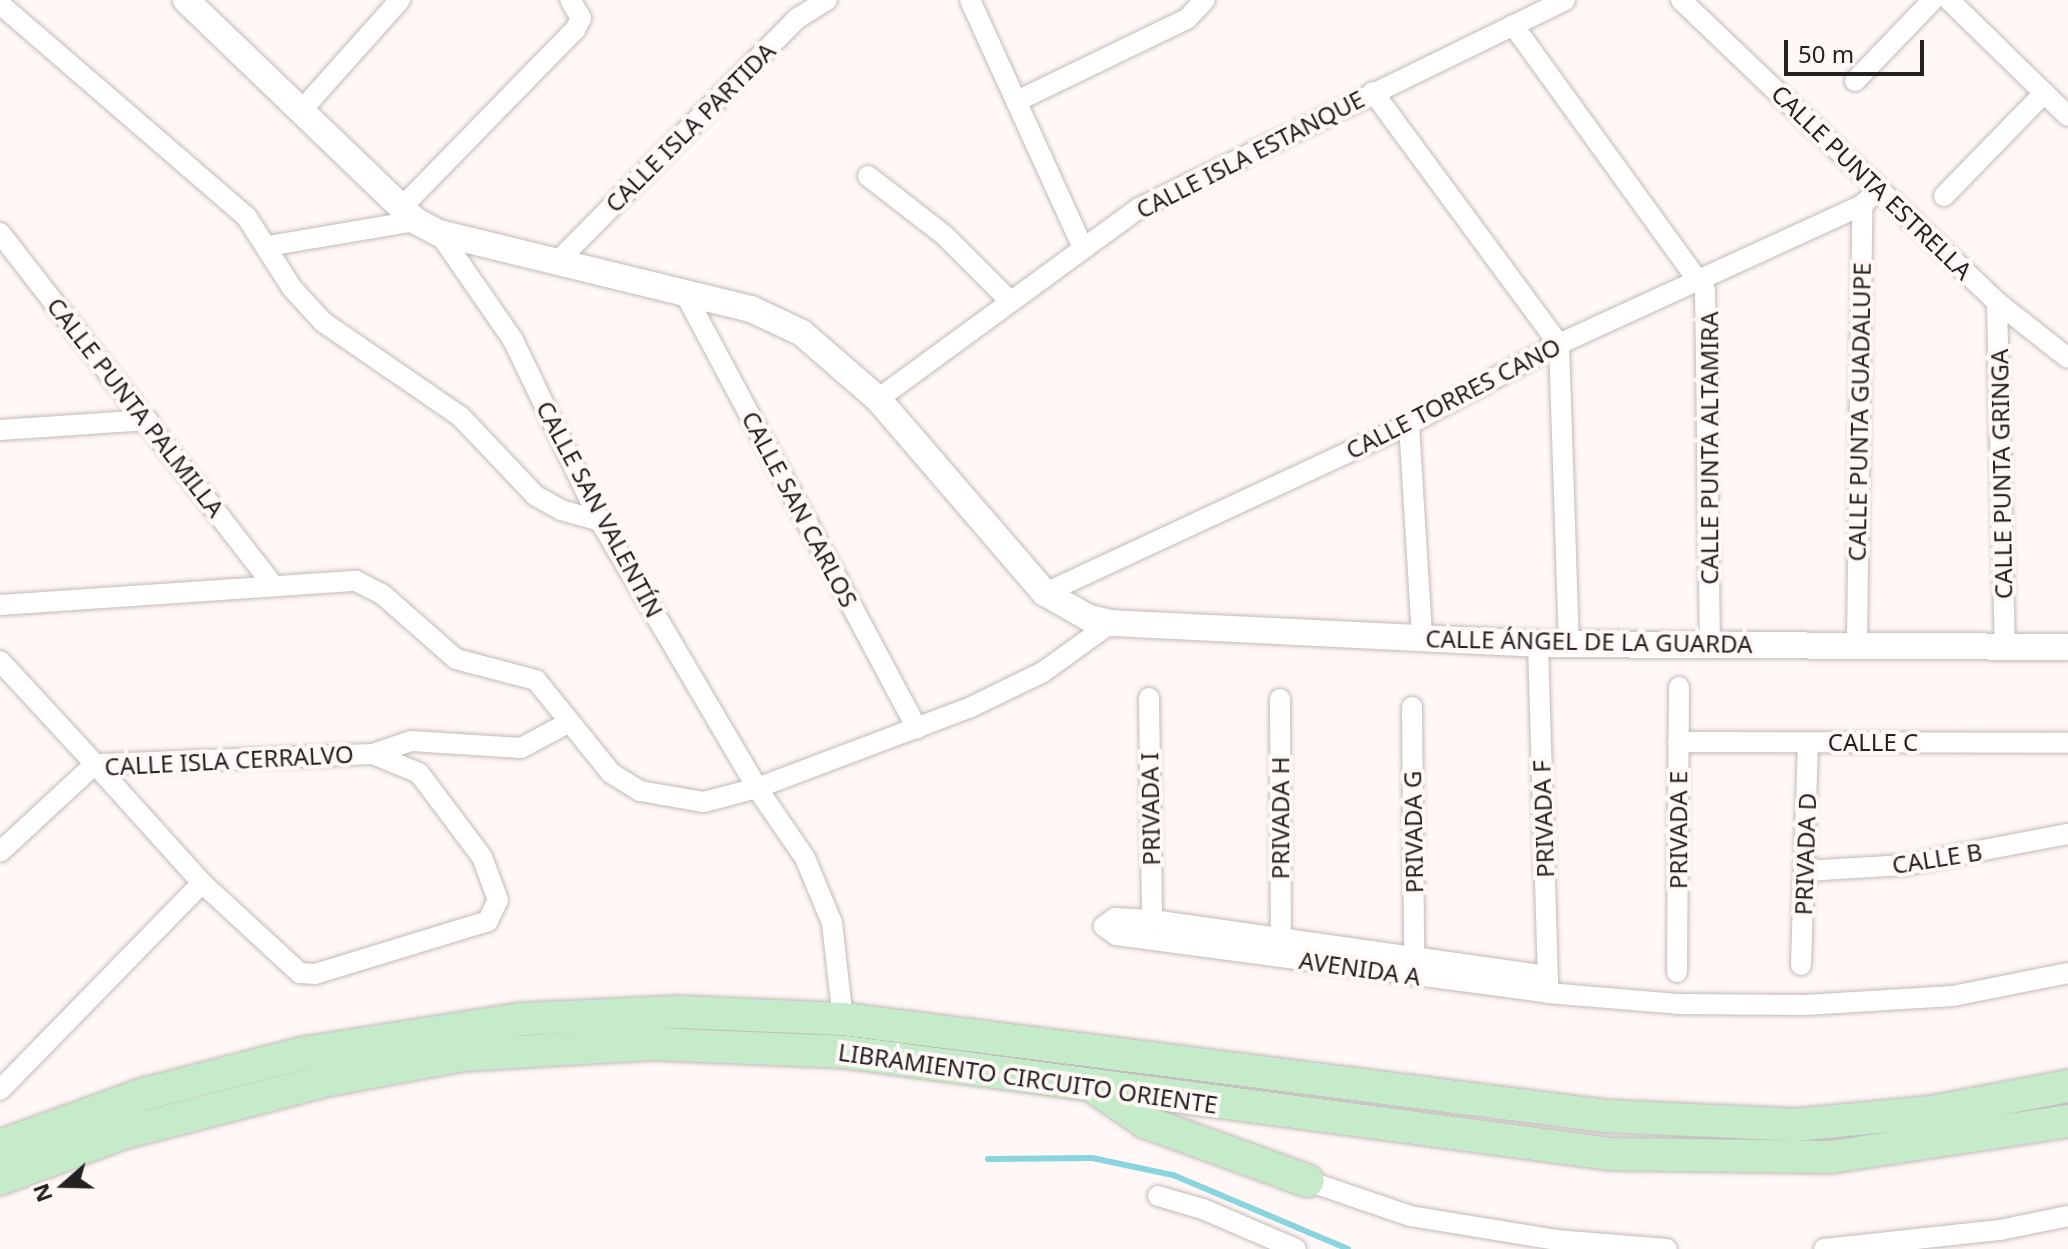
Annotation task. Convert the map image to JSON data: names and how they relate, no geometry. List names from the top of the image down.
{
  "streets": {
    "main road": ["LIBRAMIENTO CIRCUITO ORIENTE"],
    "street": [
      "CALLE ISLA PARTIDA",
      "CALLE ISLA ESTANQUE",
      "CALLE PUNTA ESTRELLA",
      "CALLE TORRES CANO",
      "CALLE PUNTA PALMILLA",
      "CALLE PUNTA GUADALUPE",
      "CALLE PUNTA ALTAMIRA",
      "CALLE PUNTA GRINGA",
      "CALLE SAN VALENTÍN",
      "CALLE SAN CARLOS",
      "CALLE ÁNGEL DE LA GUARDA",
      "CALLE C",
      "CALLE ISLA CERRALVO",
      "PRIVADA I",
      "PRIVADA H",
      "PRIVADA F",
      "PRIVADA E",
      "PRIVADA G",
      "PRIVADA D",
      "CALLE B",
      "AVENIDA A"
    ]
  },
  "crossings": [
    ["CALLE ISLA PARTIDA", "CALLE ÁNGEL DE LA GUARDA"],
    ["CALLE ISLA ESTANQUE", "CALLE PUNTA ALTAMIRA"],
    ["CALLE ISLA ESTANQUE", "CALLE ÁNGEL DE LA GUARDA"],
    ["CALLE PUNTA ESTRELLA", "CALLE PUNTA GRINGA"],
    ["CALLE TORRES CANO", "CALLE PUNTA GUADALUPE"],
    ["CALLE TORRES CANO", "CALLE PUNTA ALTAMIRA"],
    ["CALLE TORRES CANO", "CALLE ÁNGEL DE LA GUARDA"],
    ["CALLE PUNTA GUADALUPE", "CALLE ÁNGEL DE LA GUARDA"],
    ["CALLE PUNTA ALTAMIRA", "CALLE ÁNGEL DE LA GUARDA"],
    ["CALLE PUNTA GRINGA", "CALLE ÁNGEL DE LA GUARDA"],
    ["CALLE SAN VALENTÍN", "CALLE ÁNGEL DE LA GUARDA"],
    ["CALLE SAN VALENTÍN", "LIBRAMIENTO CIRCUITO ORIENTE"],
    ["CALLE SAN CARLOS", "CALLE ÁNGEL DE LA GUARDA"],
    ["CALLE ÁNGEL DE LA GUARDA", "PRIVADA F"],
    ["CALLE C", "PRIVADA E"],
    ["CALLE C", "PRIVADA D"],
    ["PRIVADA I", "AVENIDA A"],
    ["PRIVADA H", "AVENIDA A"],
    ["PRIVADA F", "AVENIDA A"],
    ["PRIVADA G", "AVENIDA A"],
    ["PRIVADA D", "CALLE B"]
  ],
  "scale_bar": "50 m",
  "north": "left"
}
